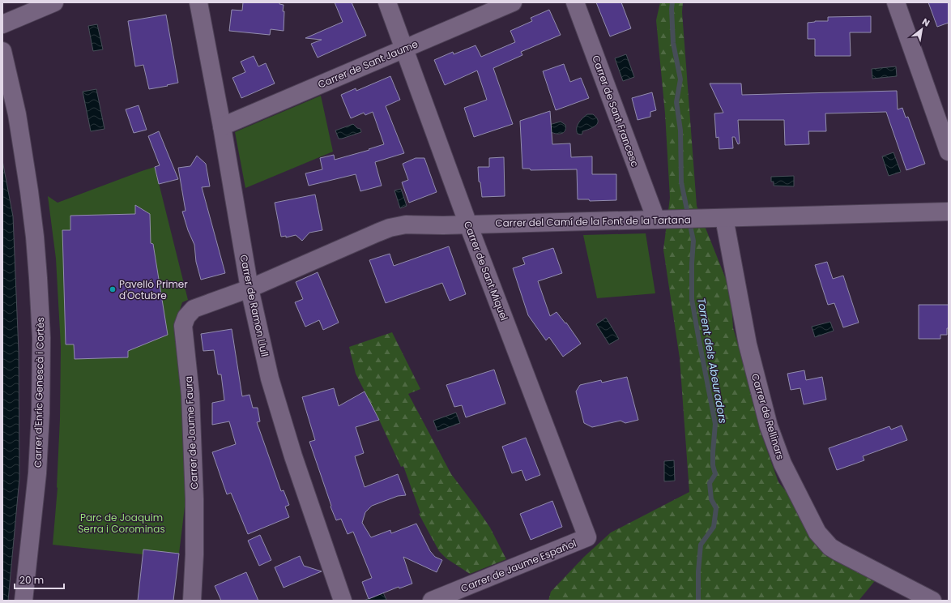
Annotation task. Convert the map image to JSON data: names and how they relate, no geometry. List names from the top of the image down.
{
  "streets": {
    "street": [
      "Carrer de Sant Jaume",
      "Carrer de Sant Francesc",
      "Carrer del Camí de la Font de la Tartana",
      "Carrer de Sant Miquel",
      "Carrer de Ramon Llull",
      "Carrer d'Enric Genescà i Cortès",
      "Carrer de Rellinars",
      "Carrer de Jaume Faura",
      "Carrer de Jaume Español"
    ]
  },
  "crossings": [
    ["Carrer de Sant Jaume", "Carrer de Sant Miquel"],
    ["Carrer de Sant Jaume", "Carrer de Ramon Llull"],
    ["Carrer de Sant Francesc", "Carrer del Camí de la Font de la Tartana"],
    ["Carrer del Camí de la Font de la Tartana", "Carrer de Sant Miquel"],
    ["Carrer del Camí de la Font de la Tartana", "Carrer de Ramon Llull"],
    ["Carrer del Camí de la Font de la Tartana", "Carrer de Rellinars"],
    ["Carrer del Camí de la Font de la Tartana", "Carrer de Jaume Faura"],
    ["Carrer de Sant Miquel", "Carrer de Jaume Español"],
    ["Carrer de Ramon Llull", "Carrer de Jaume Faura"]
  ],
  "water": ["Torrent dels Abeuradors"],
  "parks": ["Parc de Joaquim Serra i Corominas"],
  "places": ["Pavelló Primer d'Octubre"],
  "scale_bar": "20 m",
  "north": "top right"
}
